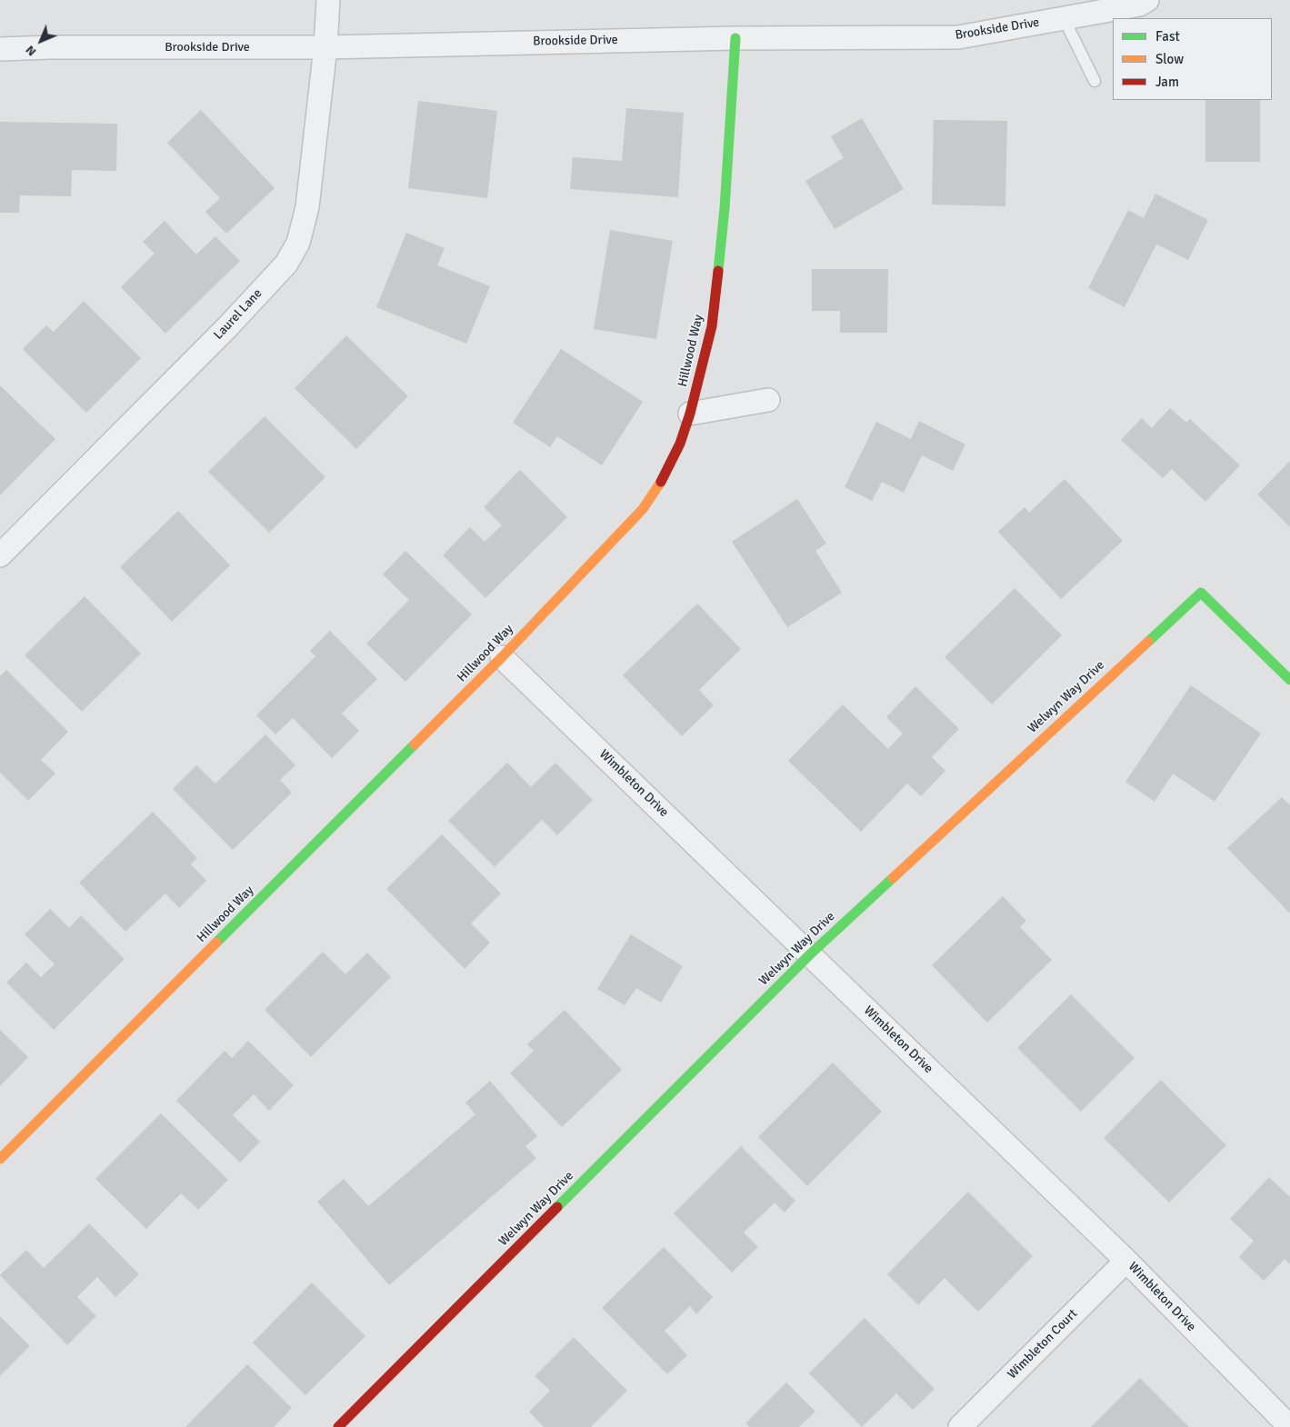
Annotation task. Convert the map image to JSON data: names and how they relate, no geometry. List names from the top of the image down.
{
  "streets": {
    "street": [
      "Brookside Drive",
      "Laurel Lane",
      "Hillwood Way",
      "Welwyn Way Drive",
      "Wimbleton Drive",
      "Wimbleton Court"
    ]
  },
  "crossings": [
    ["Brookside Drive", "Laurel Lane"],
    ["Brookside Drive", "Hillwood Way"],
    ["Hillwood Way", "Wimbleton Drive"],
    ["Welwyn Way Drive", "Wimbleton Drive"],
    ["Wimbleton Drive", "Wimbleton Court"]
  ],
  "legend": ["Fast", "Slow", "Jam"],
  "north": "bottom left"
}
